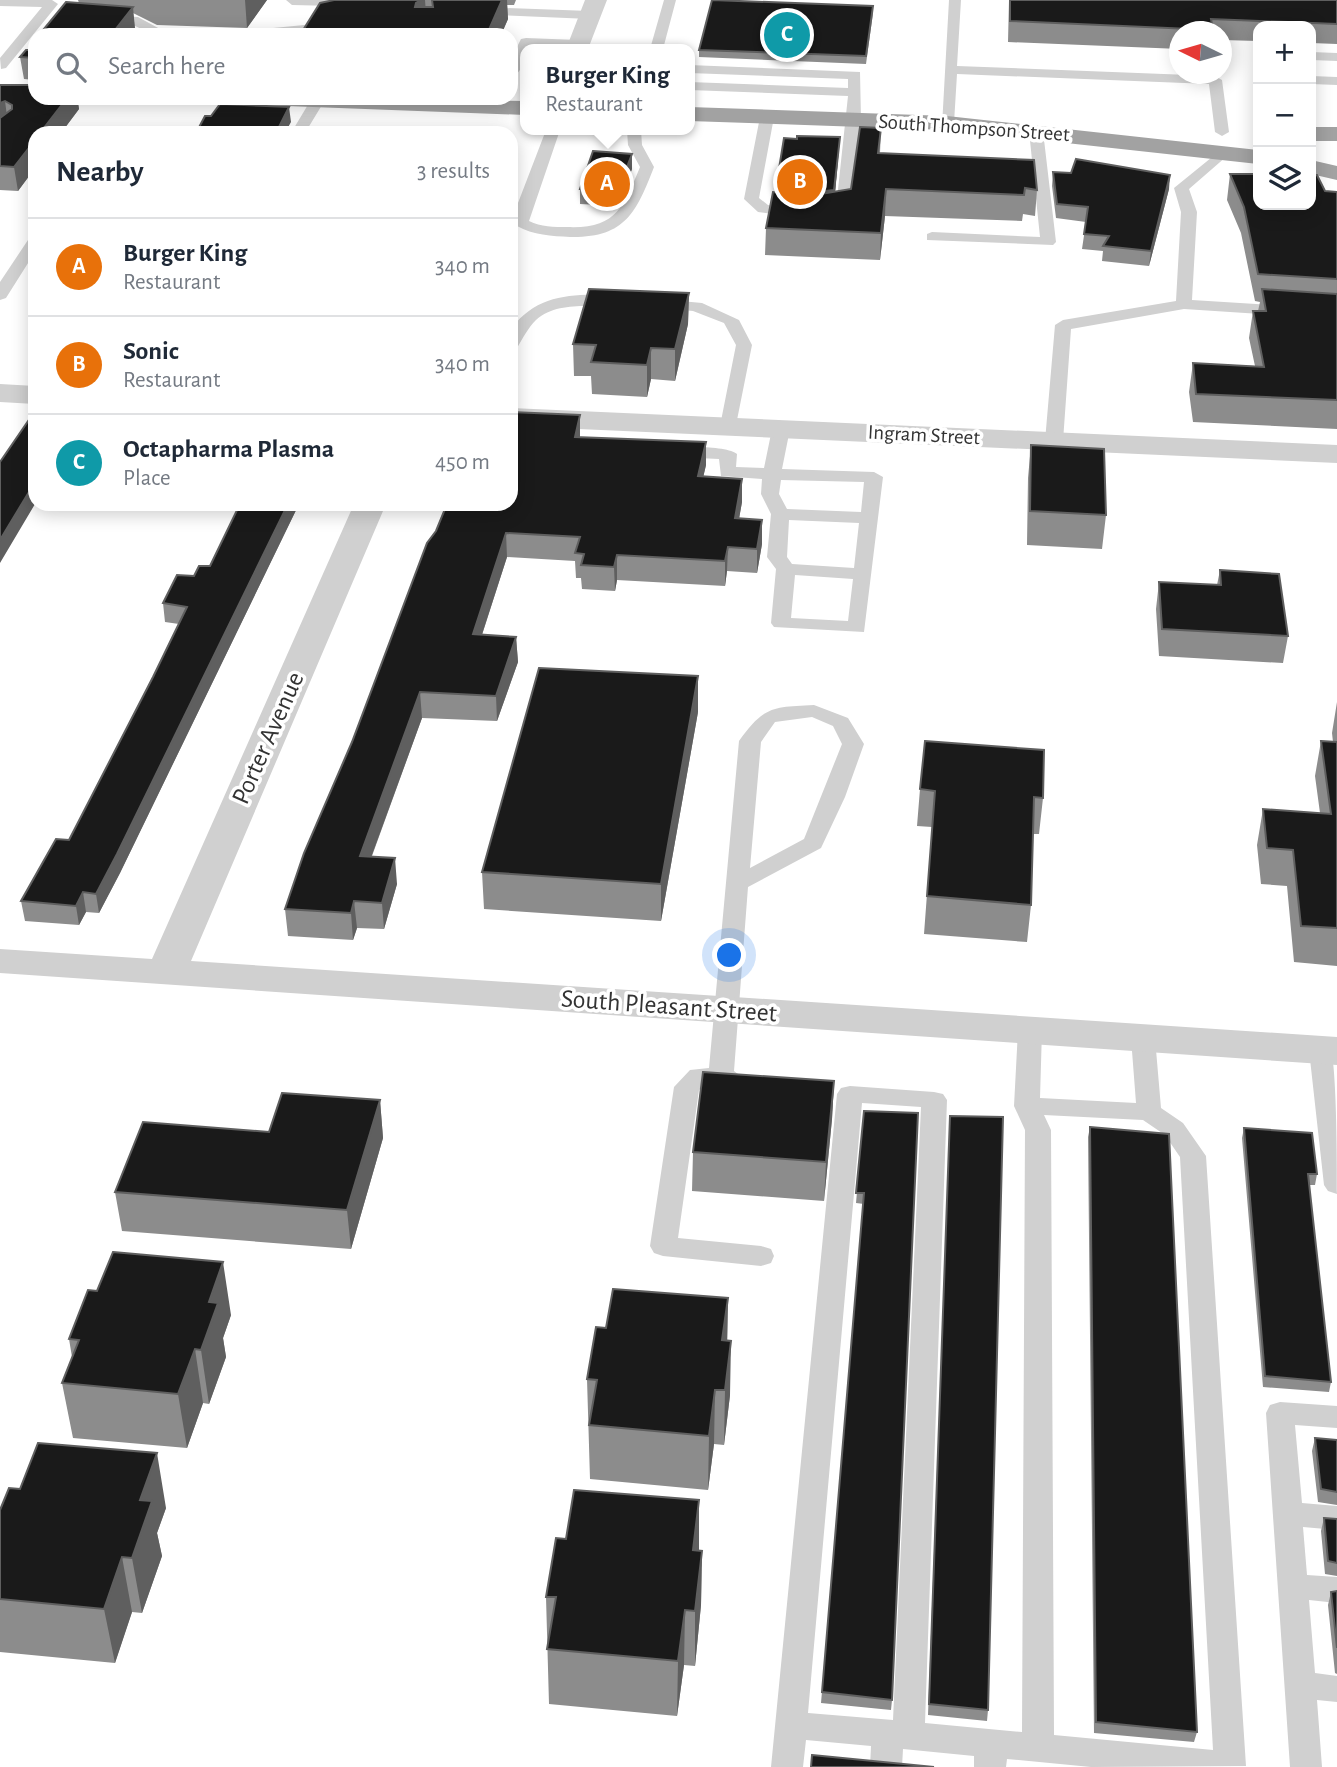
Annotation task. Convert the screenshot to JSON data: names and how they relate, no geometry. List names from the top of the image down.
{
  "streets": {
    "highway": ["South Thompson Street"],
    "street": ["Ingram Street", "Porter Avenue", "South Pleasant Street"]
  },
  "crossings": [
    ["Porter Avenue", "South Pleasant Street"]
  ],
  "north": "left",
  "page": {
    "pins": ["C", "B", "A"],
    "map_buttons": ["+", "−"],
    "search": "Search here",
    "popup": ["Burger King", "Restaurant"],
    "heading": ["Nearby", "3 results"],
    "list": [
      {
        "mark": "A",
        "name": "Burger King",
        "note": "Restaurant",
        "value": "340 m"
      },
      {
        "mark": "B",
        "name": "Sonic",
        "note": "Restaurant",
        "value": "340 m"
      },
      {
        "mark": "C",
        "name": "Octapharma Plasma",
        "note": "Place",
        "value": "450 m"
      }
    ]
  }
}
